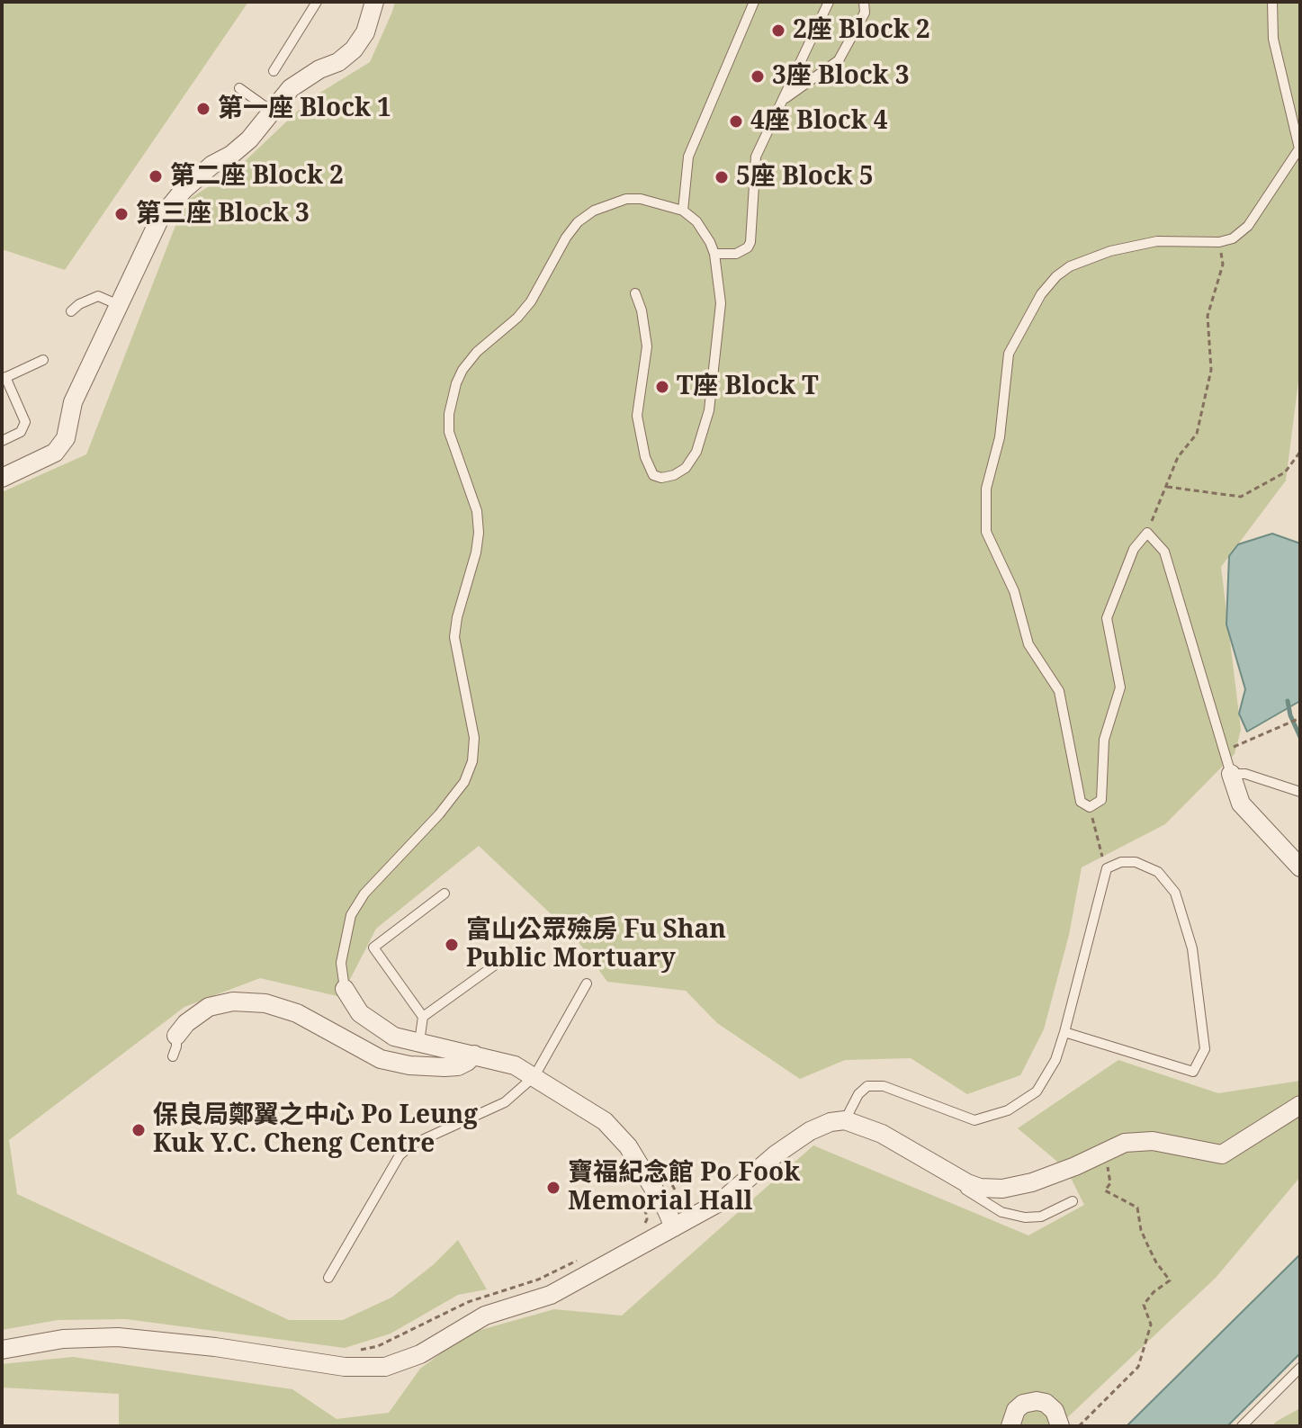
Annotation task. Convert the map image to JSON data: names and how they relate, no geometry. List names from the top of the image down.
{
  "places": [
    "2座 Block 2",
    "3座 Block 3",
    "第一座 Block 1",
    "4座 Block 4",
    "第二座 Block 2",
    "5座 Block 5",
    "第三座 Block 3",
    "T座 Block T",
    "富山公眾殮房 Fu Shan Public Mortuary",
    "保良局鄭翼之中心 Po Leung Kuk Y.C. Cheng Centre",
    "寶福紀念館 Po Fook Memorial Hall"
  ]
}
